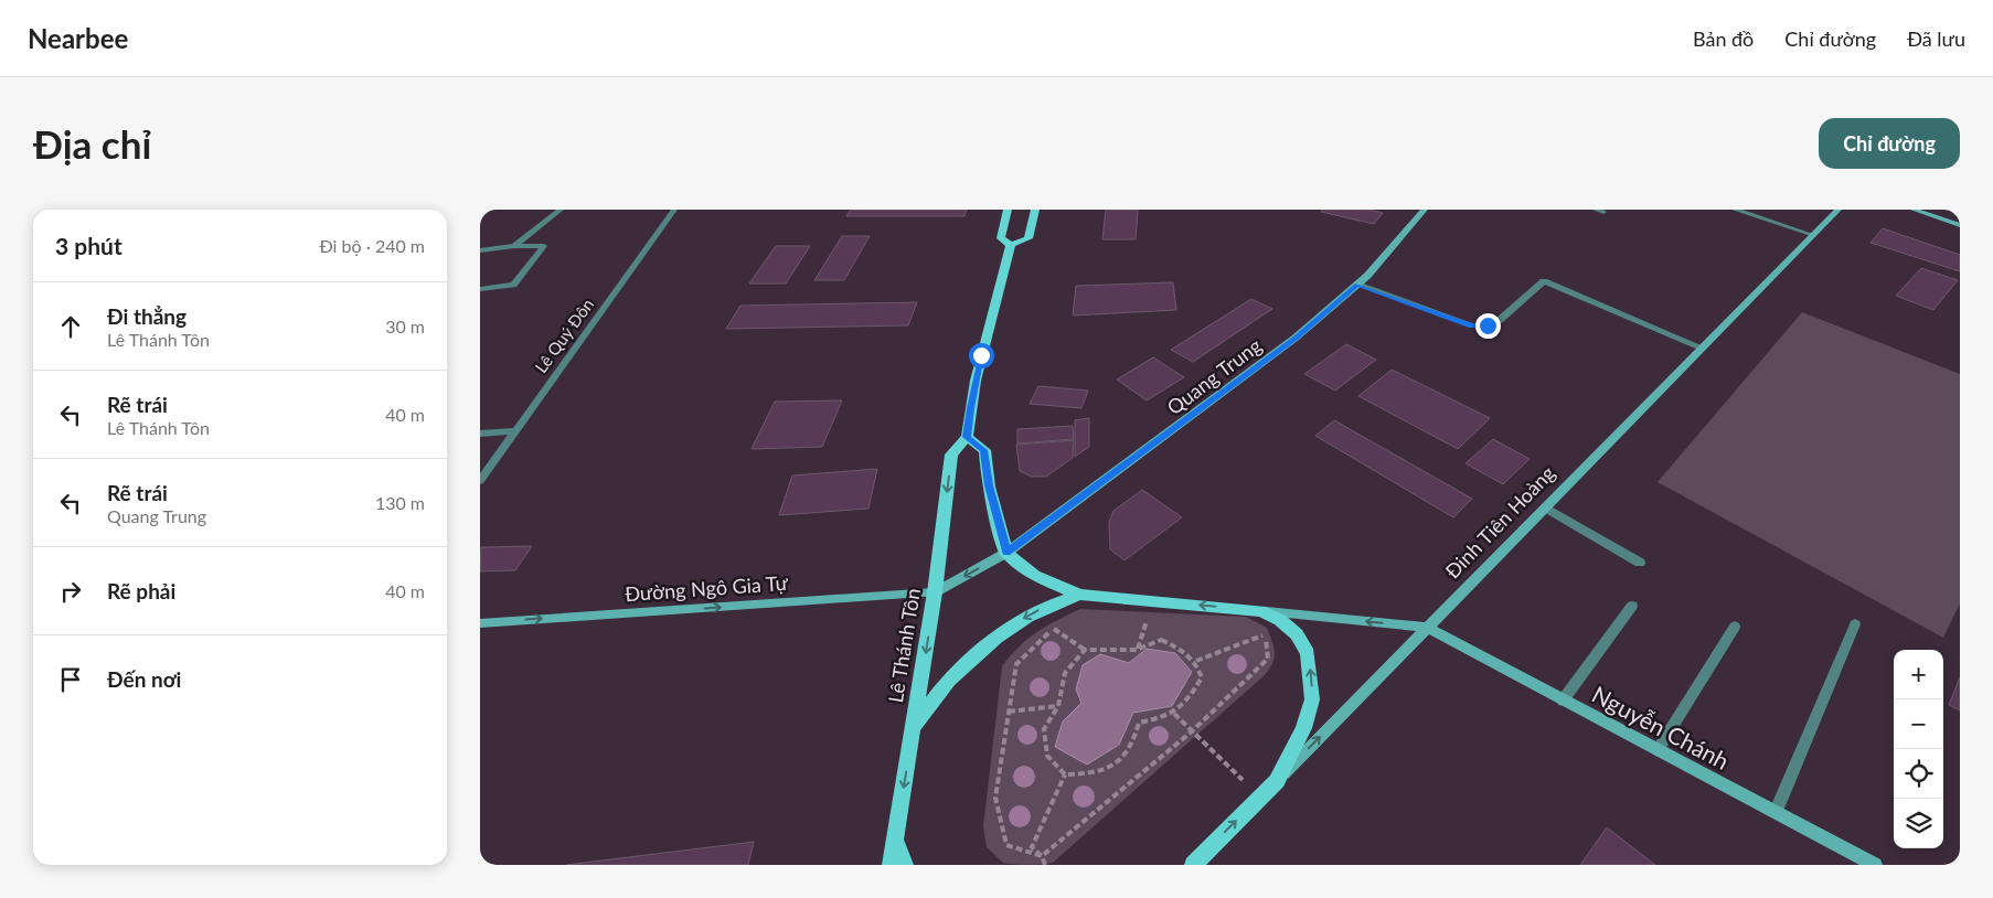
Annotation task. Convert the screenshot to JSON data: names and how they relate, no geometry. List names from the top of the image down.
{
  "streets": {
    "main road": ["Đinh Tiên Hoàng", "Lê Thánh Tôn"],
    "street": [
      "Lê Quý Đôn",
      "Quang Trung",
      "Đường Ngô Gia Tự",
      "Nguyễn Chánh"
    ]
  },
  "crossings": [
    ["Quang Trung", "Đường Ngô Gia Tự"],
    ["Quang Trung", "Lê Thánh Tôn"],
    ["Đinh Tiên Hoàng", "Nguyễn Chánh"],
    ["Đường Ngô Gia Tự", "Lê Thánh Tôn"]
  ],
  "one_way": ["Đường Ngô Gia Tự", "Lê Thánh Tôn"],
  "page": {
    "header": "Nearbee",
    "nav": ["Bản đồ", "Chỉ đường", "Đã lưu"],
    "buttons": "Chỉ đường",
    "title": "Địa chỉ",
    "heading": ["3 phút", "Đi bộ · 240 m"],
    "list": [
      ["Đi thẳng", "Lê Thánh Tôn", "30 m"],
      ["Rẽ trái", "Lê Thánh Tôn", "40 m"],
      ["Rẽ trái", "Quang Trung", "130 m"],
      ["Rẽ phải", "40 m"],
      "Đến nơi"
    ],
    "map_buttons": ["+", "−"]
  }
}
